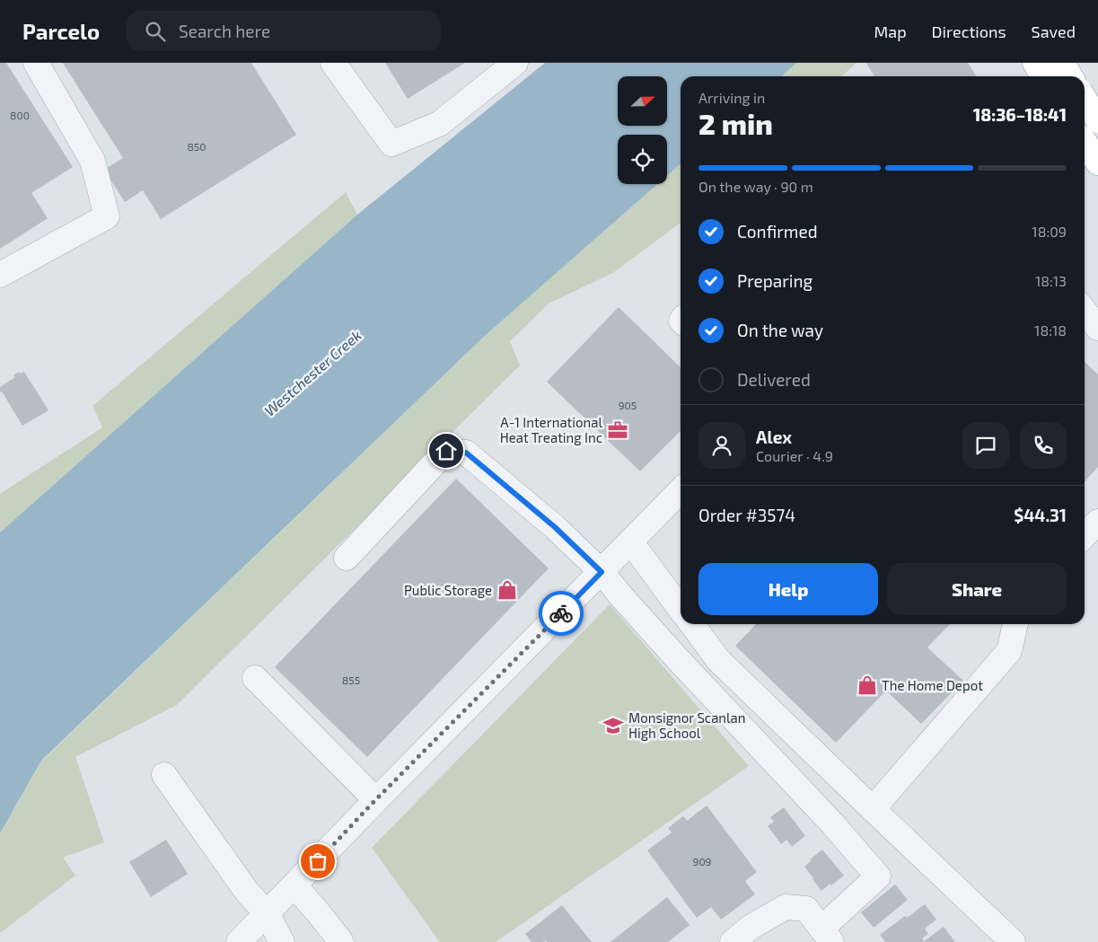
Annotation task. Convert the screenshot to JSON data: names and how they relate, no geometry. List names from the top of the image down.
{
  "water": ["Westchester Creek"],
  "places": {
    "office": ["A-1 International Heat Treating Inc"],
    "shop": ["Public Storage", "The Home Depot"],
    "school or university": ["Monsignor Scanlan High School"]
  },
  "house_numbers": [
    "800",
    "850",
    "905",
    "855",
    "909"
  ],
  "north": "right",
  "page": {
    "header": "Parcelo",
    "search": "Search here",
    "nav": ["Map", "Directions", "Saved"],
    "heading": ["2 min", "Arriving in", "18:36–18:41"],
    "panel": [
      "Alex",
      "Courier · 4.9",
      "Order #3574",
      "$44.31"
    ],
    "bar": "On the way · 90 m",
    "list": [
      ["Confirmed", "18:09"],
      ["Preparing", "18:13"],
      ["On the way", "18:18"],
      "Delivered"
    ],
    "buttons": ["Help", "Share"]
  }
}
